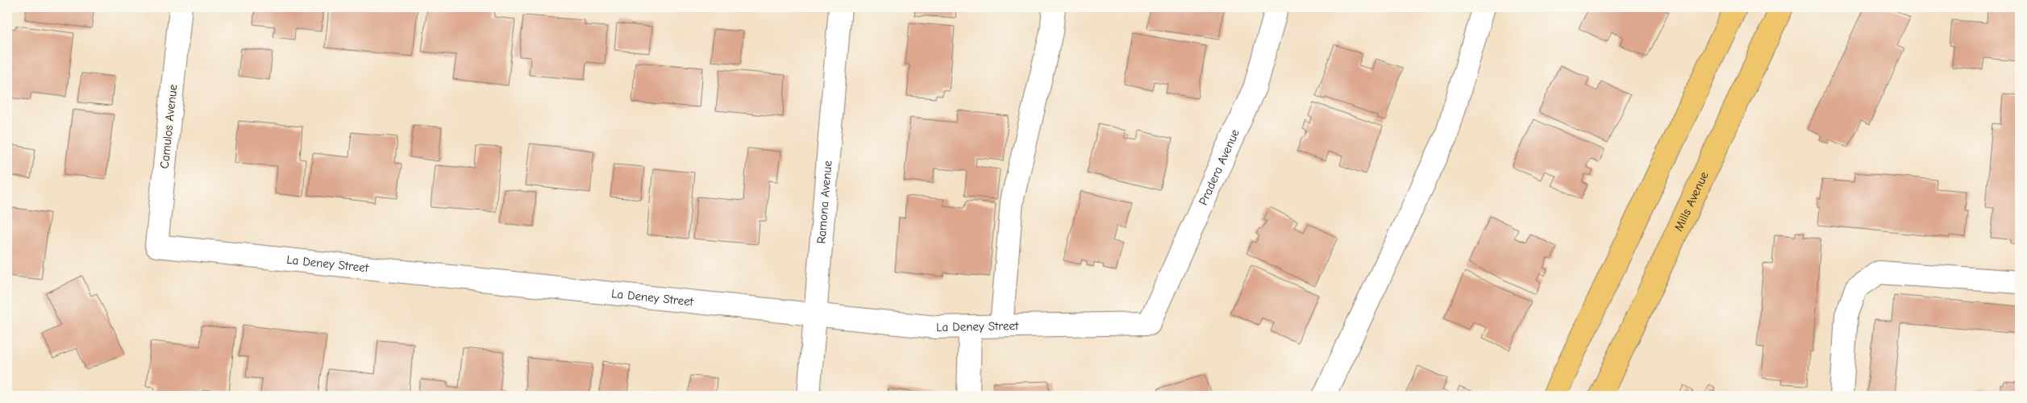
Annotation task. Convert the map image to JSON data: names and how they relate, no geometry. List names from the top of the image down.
{
  "streets": {
    "main road": ["Mills Avenue"],
    "street": [
      "Camulos Avenue",
      "Pradera Avenue",
      "Ramona Avenue",
      "La Deney Street"
    ]
  },
  "crossings": [
    ["Camulos Avenue", "La Deney Street"],
    ["Pradera Avenue", "La Deney Street"],
    ["Ramona Avenue", "La Deney Street"]
  ]
}
